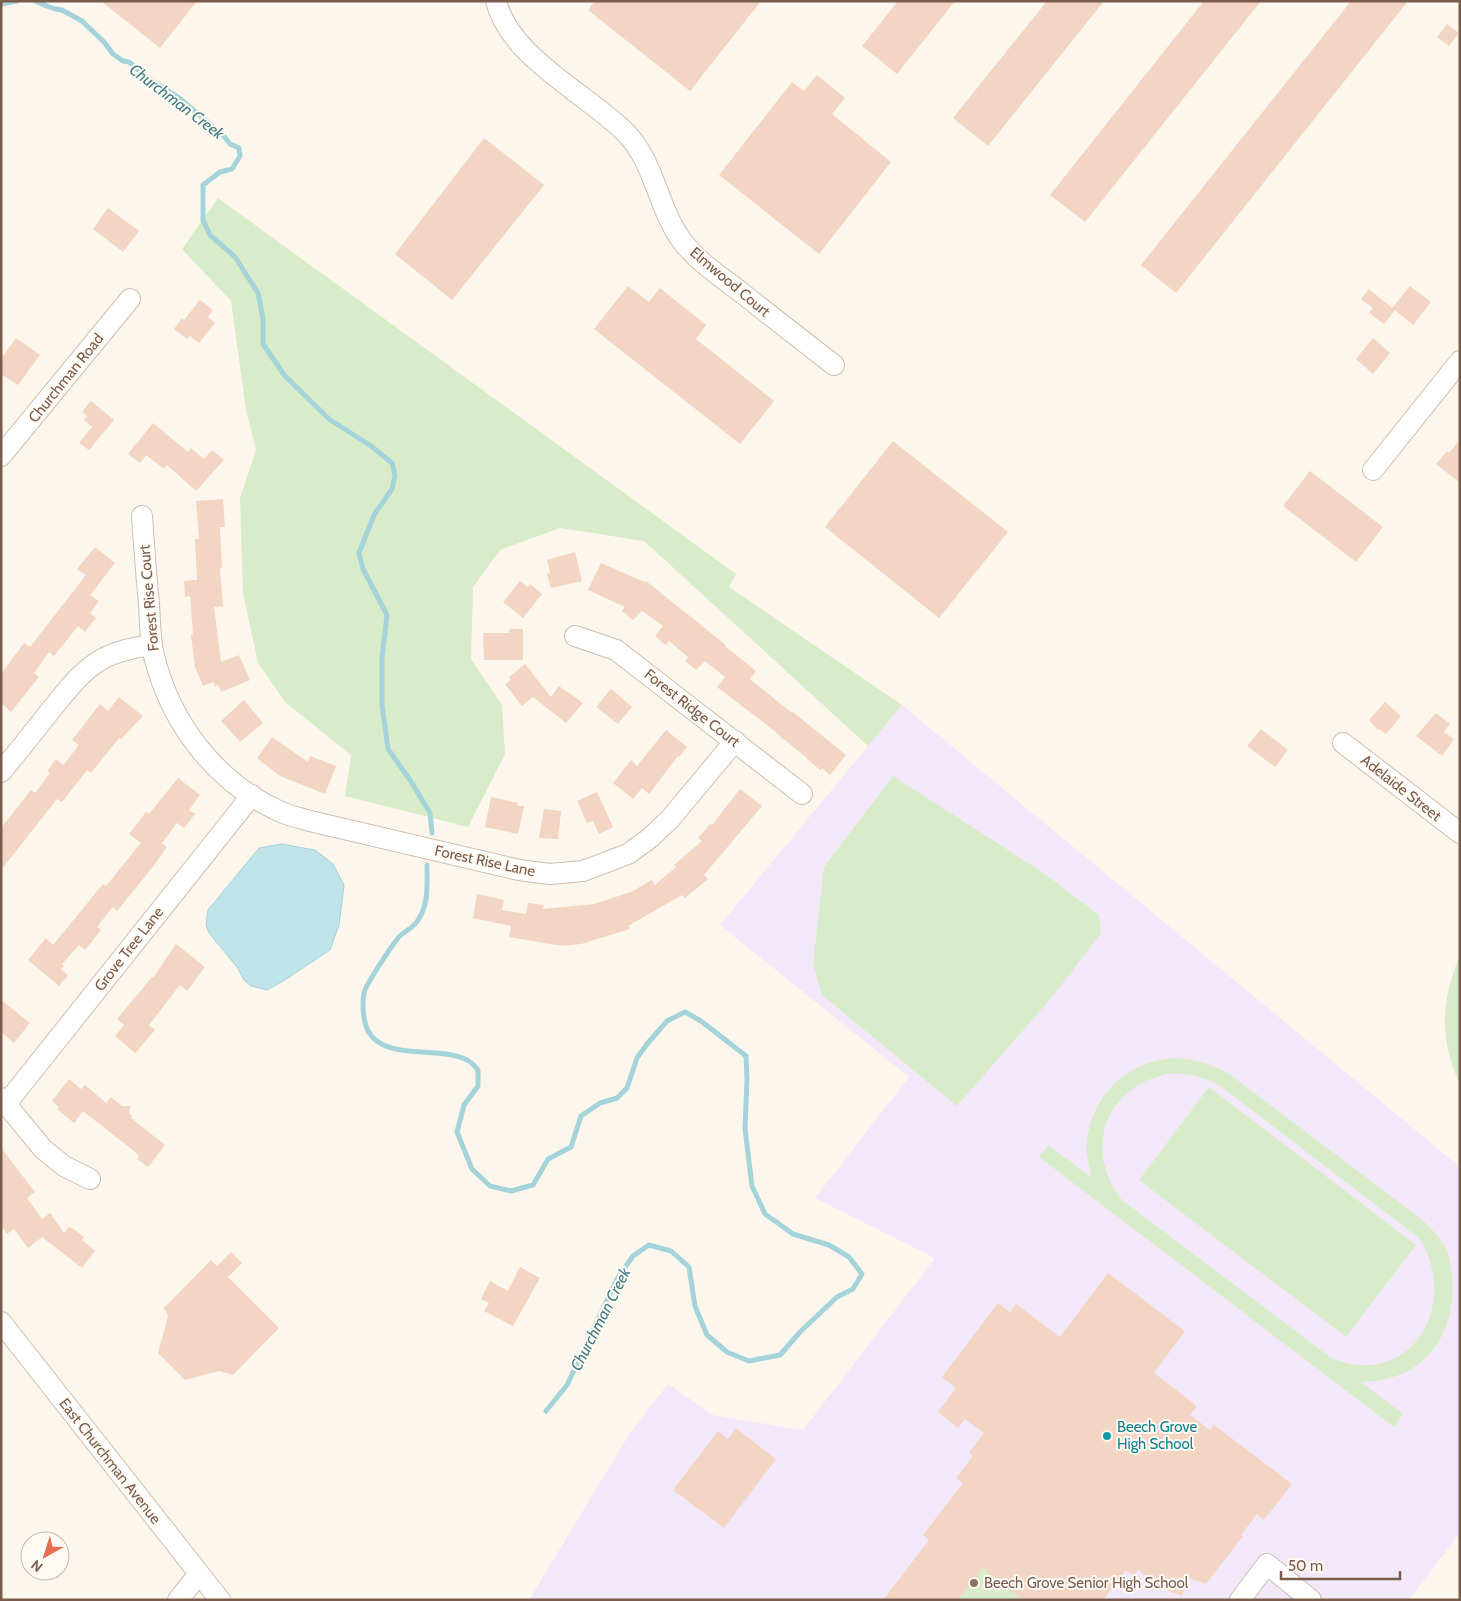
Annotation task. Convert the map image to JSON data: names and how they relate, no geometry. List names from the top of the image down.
{
  "streets": {
    "street": [
      "Elmwood Court",
      "Churchman Road",
      "Forest Rise Court",
      "Forest Ridge Court",
      "Adelaide Street",
      "Forest Rise Lane",
      "Grove Tree Lane",
      "East Churchman Avenue"
    ]
  },
  "crossings": [
    ["Forest Rise Court", "Forest Rise Lane"],
    ["Forest Rise Court", "Grove Tree Lane"],
    ["Forest Ridge Court", "Forest Rise Lane"],
    ["Forest Rise Lane", "Grove Tree Lane"]
  ],
  "water": ["Churchman Creek"],
  "places": ["Beech Grove High School", "Beech Grove Senior High School"],
  "scale_bar": "50 m",
  "north": "bottom left"
}
